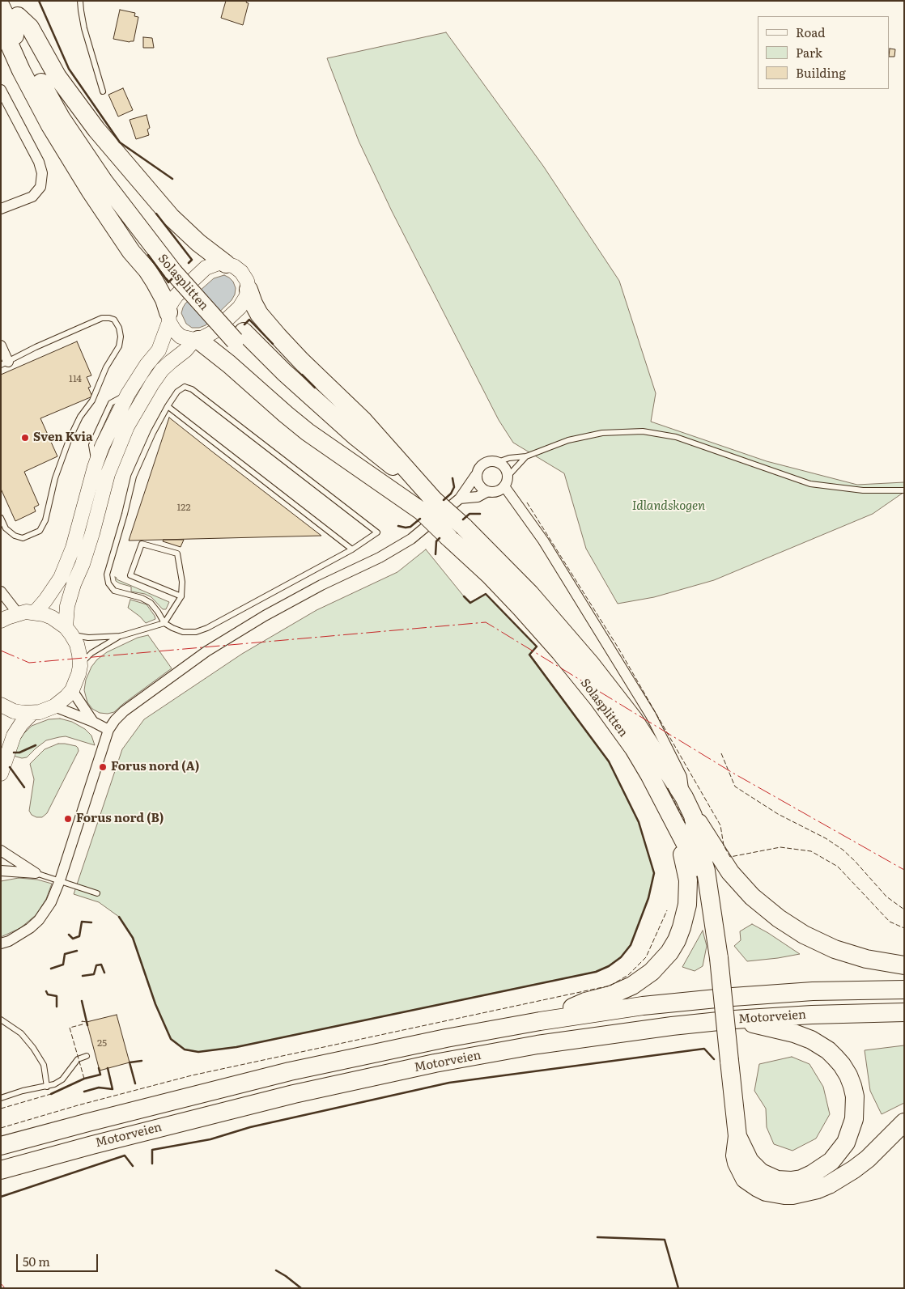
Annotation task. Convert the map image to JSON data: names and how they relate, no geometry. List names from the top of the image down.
{
  "streets": {
    "highway": ["Solasplitten", "Motorveien"]
  },
  "parks": ["Idlandskogen"],
  "places": ["Sven Kvia", "Forus nord (A)", "Forus nord (B)"],
  "house_numbers": ["114", "122", "25"],
  "legend": ["Road", "Park", "Building"],
  "scale_bar": "50 m"
}
